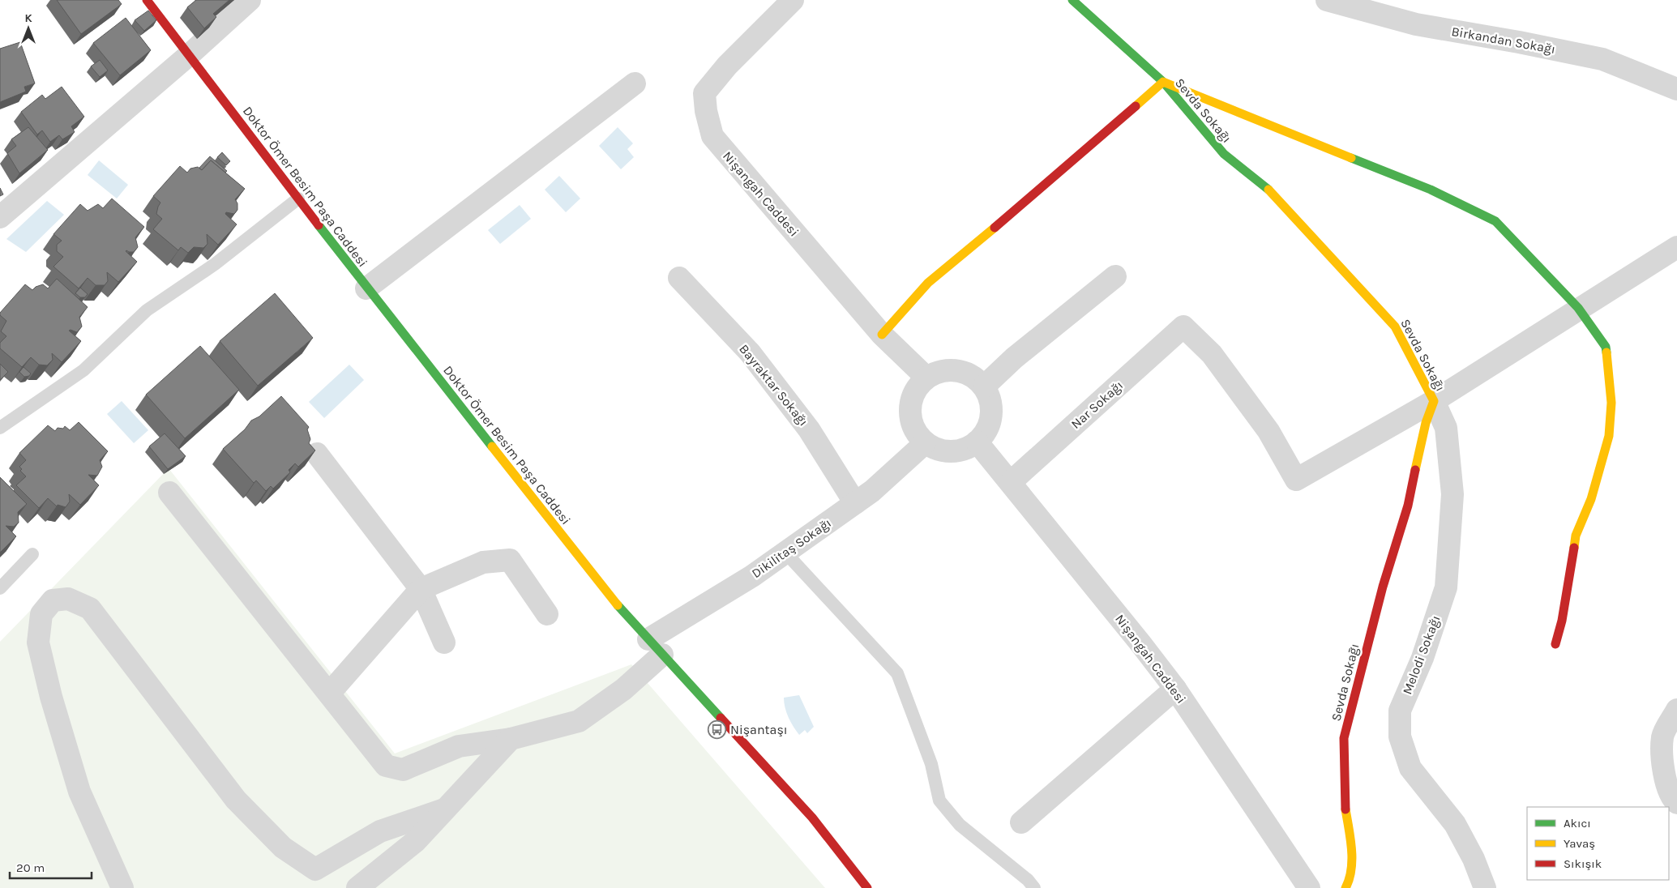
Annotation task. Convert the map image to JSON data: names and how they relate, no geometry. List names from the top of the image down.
{
  "streets": {
    "street": [
      "Birkandan Sokağı",
      "Sevda Sokaḡı",
      "Doktor Ömer Besim Paşa Caddesi",
      "Nişangah Caddesi",
      "Bayraktar Sokağı",
      "Nar Sokağı",
      "Dikilitaş Sokağı",
      "Melodi Sokağı"
    ]
  },
  "crossings": [
    ["Sevda Sokaḡı", "Nar Sokağı"],
    ["Sevda Sokaḡı", "Melodi Sokağı"],
    ["Doktor Ömer Besim Paşa Caddesi", "Dikilitaş Sokağı"],
    ["Nişangah Caddesi", "Nar Sokağı"],
    ["Nişangah Caddesi", "Dikilitaş Sokağı"],
    ["Bayraktar Sokağı", "Dikilitaş Sokağı"],
    ["Nar Sokağı", "Melodi Sokağı"]
  ],
  "places": {
    "bus stop": ["Nişantaşı"]
  },
  "legend": ["Akıcı", "Yavaş", "Sıkışık"],
  "scale_bar": "20 m",
  "north": "top"
}
